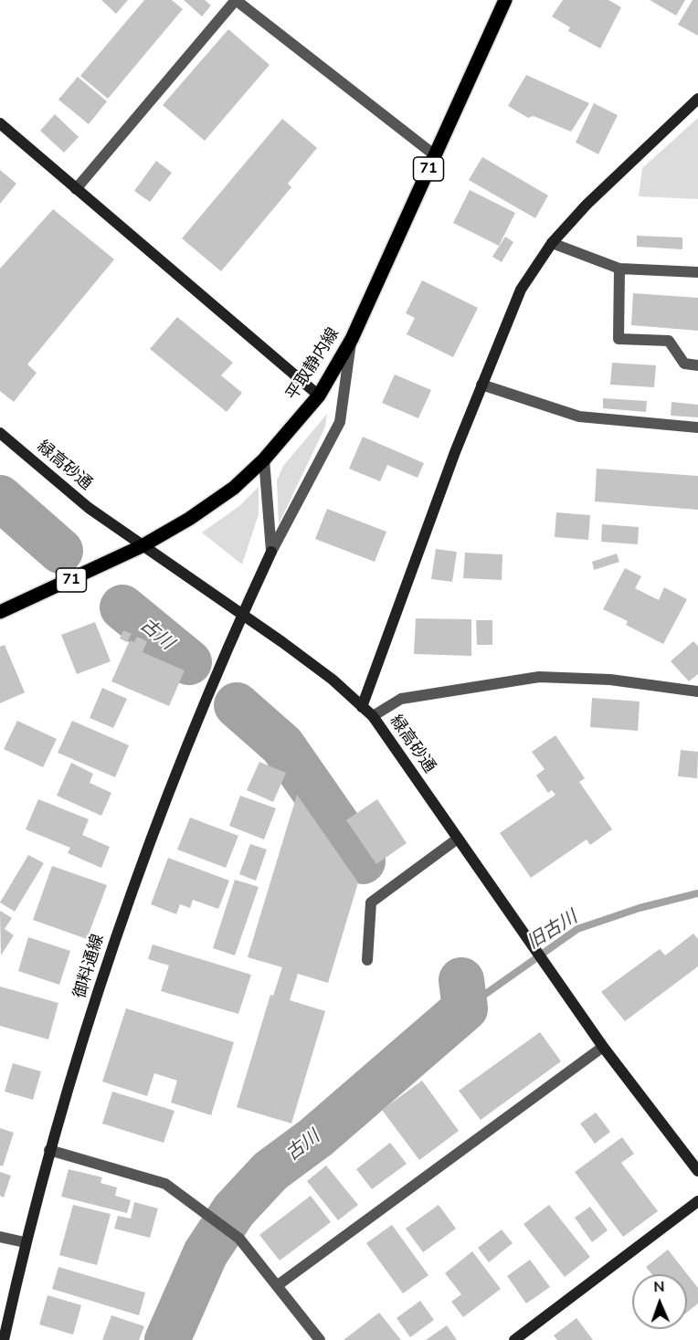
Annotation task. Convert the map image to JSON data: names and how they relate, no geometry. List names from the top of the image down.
{
  "streets": {
    "main road": ["71", "平取静内線"],
    "street": ["緑高砂通", "御料通線"]
  },
  "crossings": [
    ["平取静内線", "緑高砂通"],
    ["緑高砂通", "御料通線"]
  ],
  "water": ["古川", "旧古川"],
  "north": "top"
}
